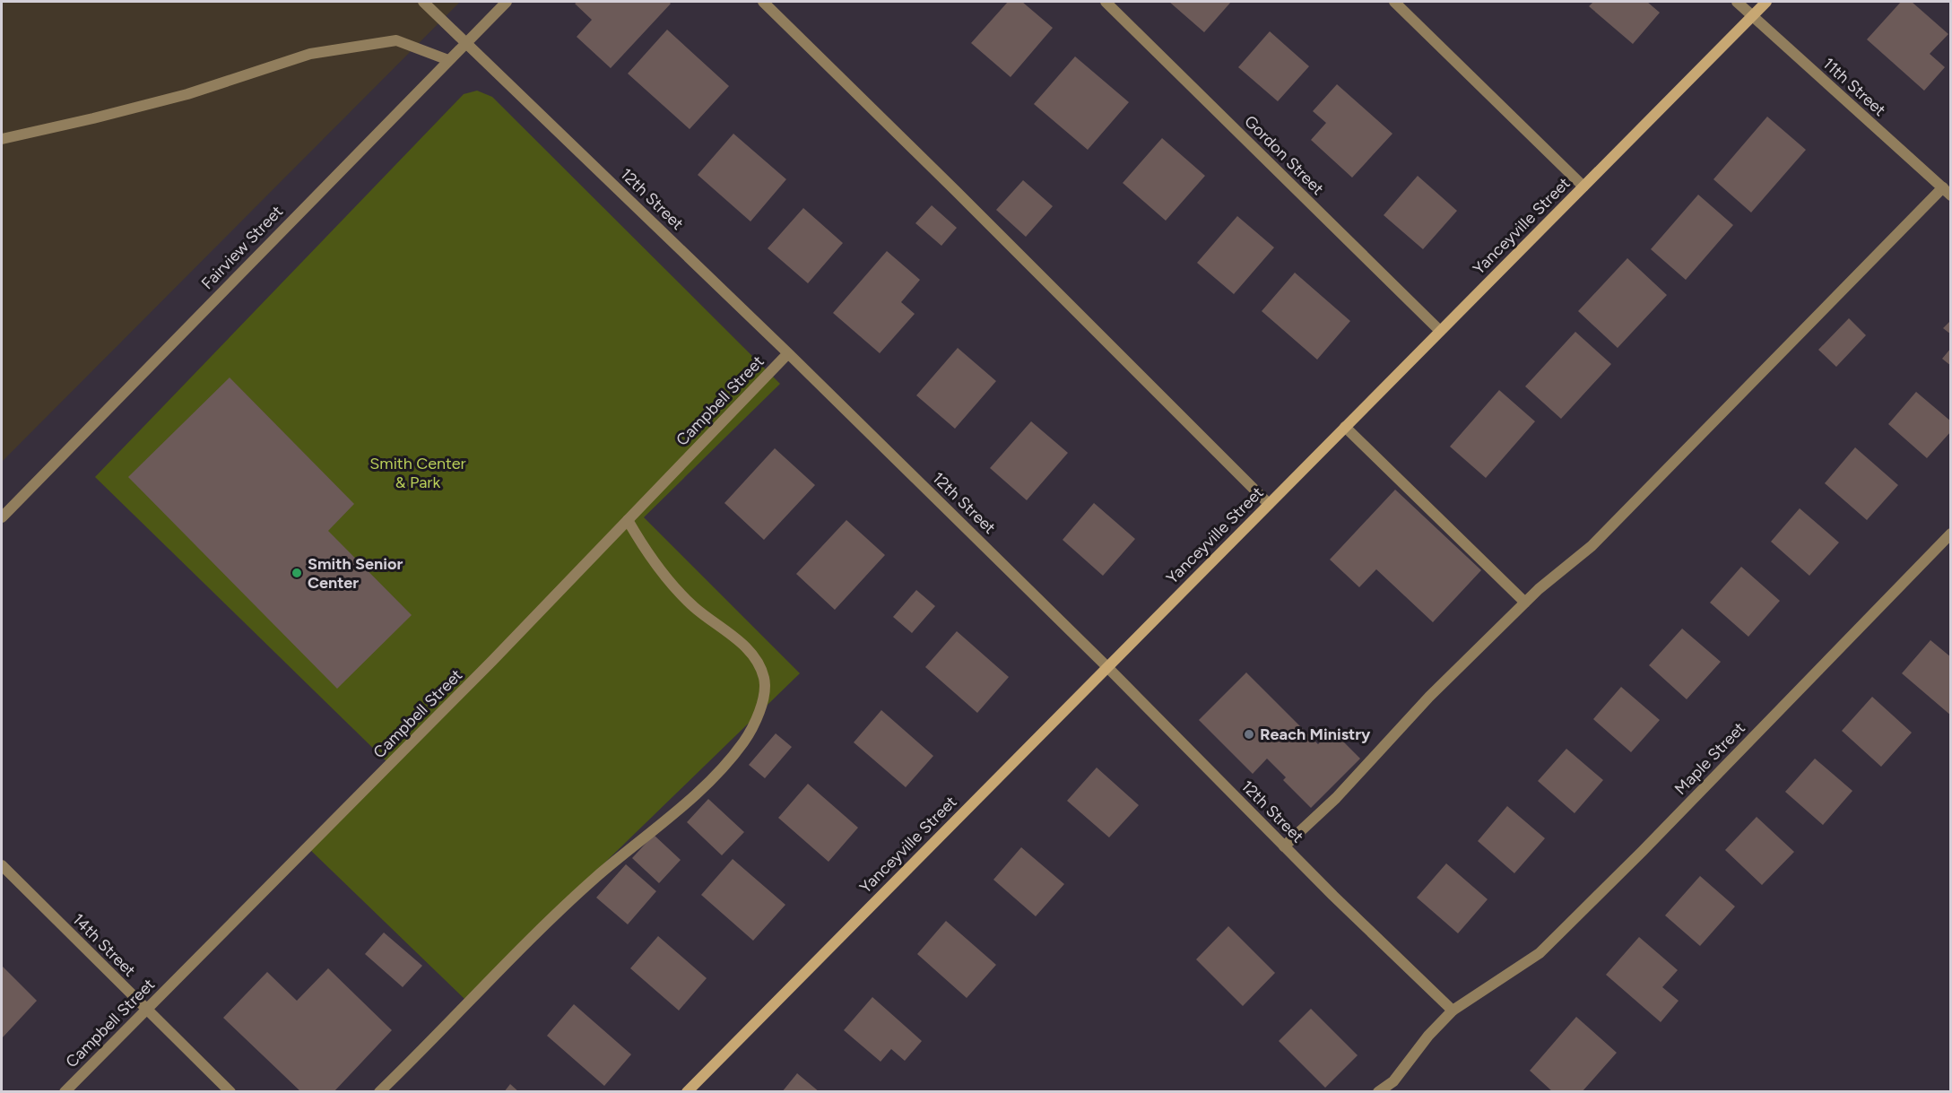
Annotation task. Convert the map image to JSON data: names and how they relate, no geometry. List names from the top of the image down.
{
  "streets": {
    "main road": ["Yanceyville Street"],
    "street": [
      "11th Street",
      "Gordon Street",
      "12th Street",
      "Fairview Street",
      "Campbell Street",
      "Maple Street",
      "14th Street"
    ]
  },
  "crossings": [
    ["11th Street", "Yanceyville Street"],
    ["Gordon Street", "Yanceyville Street"],
    ["12th Street", "Yanceyville Street"],
    ["12th Street", "Fairview Street"],
    ["12th Street", "Campbell Street"],
    ["12th Street", "Maple Street"],
    ["Campbell Street", "14th Street"]
  ],
  "parks": ["Smith Center & Park"],
  "places": ["Smith Senior Center", "Reach Ministry"]
}
